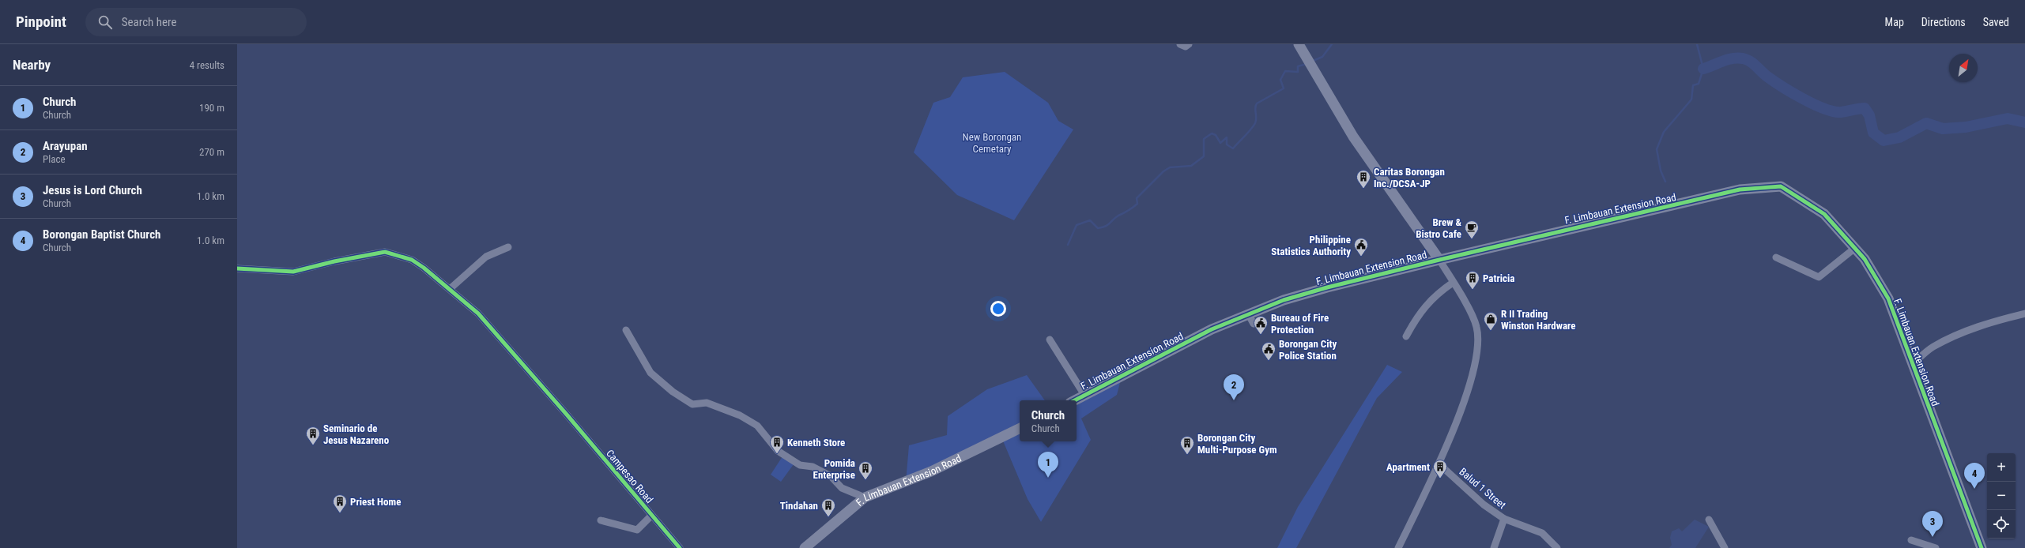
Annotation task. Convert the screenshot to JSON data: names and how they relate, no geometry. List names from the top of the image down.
{
  "streets": {
    "street": ["F. Limbauan Extension Road", "Campesao Road", "Balud 1 Street"]
  },
  "parks": ["New Borongan Cemetary"],
  "places": {
    "building": [
      "Caritas Borongan Inc./DCSA-JP",
      "Patricia",
      "Seminario de Jesus Nazareno",
      "Kenneth Store",
      "Borongan City Multi-Purpose Gym",
      "Apartment",
      "Pomida Enterprise",
      "Priest Home",
      "Tindahan"
    ],
    "cafe": ["Brew & Bistro Cafe"],
    "public building": ["Philippine Statistics Authority", "Bureau of Fire Protection", "Borongan City Police Station"],
    "shop": ["R II Trading Winston Hardware"]
  },
  "north": "top right",
  "page": {
    "header": "Pinpoint",
    "search": "Search here",
    "nav": ["Map", "Directions", "Saved"],
    "heading": ["Nearby", "4 results"],
    "list": [
      {
        "mark": "1",
        "name": "Church",
        "note": "Church",
        "value": "190 m"
      },
      {
        "mark": "2",
        "name": "Arayupan",
        "note": "Place",
        "value": "270 m"
      },
      {
        "mark": "3",
        "name": "Jesus is Lord Church",
        "note": "Church",
        "value": "1.0 km"
      },
      {
        "mark": "4",
        "name": "Borongan Baptist Church",
        "note": "Church",
        "value": "1.0 km"
      }
    ],
    "pins": [
      "2",
      "1",
      "4",
      "3"
    ],
    "popup": ["Church", "Church"],
    "map_buttons": ["+", "−"]
  }
}
